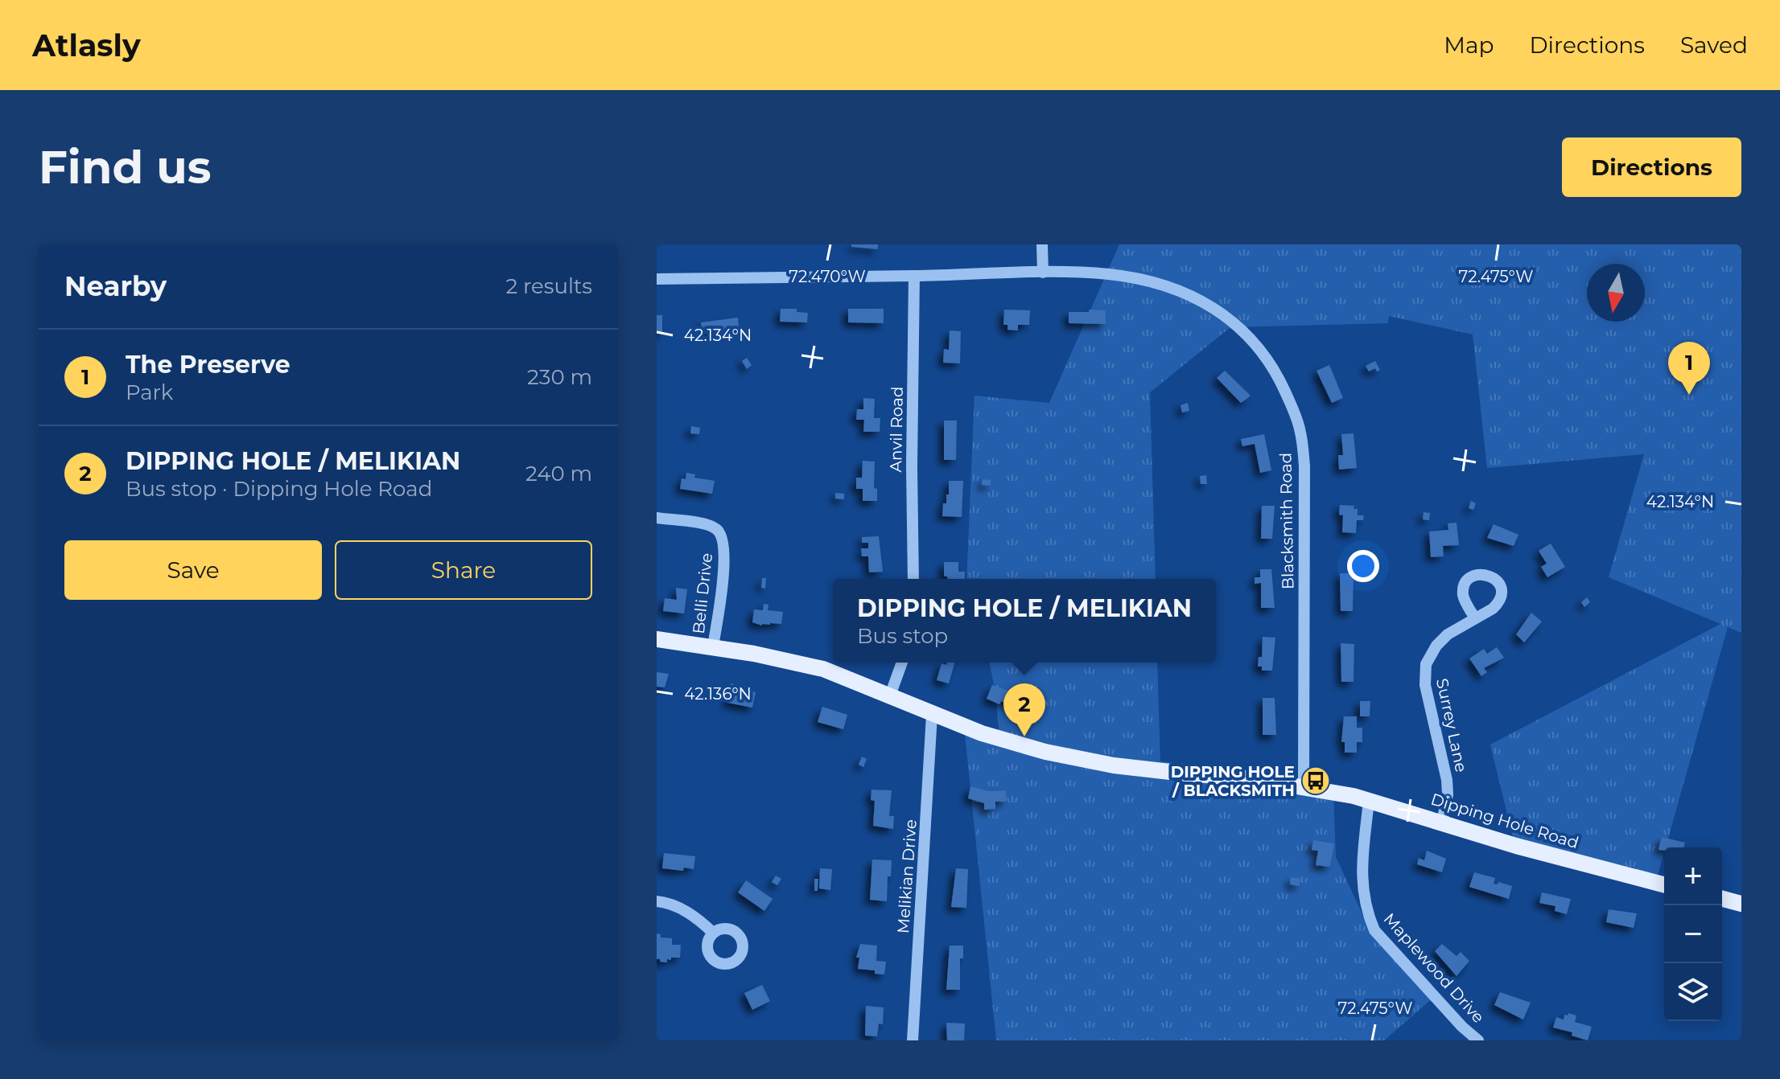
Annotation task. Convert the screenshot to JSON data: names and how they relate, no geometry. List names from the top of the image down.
{
  "streets": {
    "main road": ["Dipping Hole Road"],
    "street": [
      "Anvil Road",
      "Blacksmith Road",
      "Belli Drive",
      "Surrey Lane",
      "Melikian Drive",
      "Maplewood Drive"
    ]
  },
  "crossings": [
    ["Anvil Road", "Blacksmith Road"],
    ["Blacksmith Road", "Dipping Hole Road"],
    ["Belli Drive", "Dipping Hole Road"],
    ["Surrey Lane", "Dipping Hole Road"],
    ["Dipping Hole Road", "Melikian Drive"],
    ["Dipping Hole Road", "Maplewood Drive"]
  ],
  "places": {
    "bus stop": ["DIPPING HOLE / BLACKSMITH"]
  },
  "north": "bottom",
  "page": {
    "header": "Atlasly",
    "nav": ["Map", "Directions", "Saved"],
    "buttons": [
      "Directions",
      ["Save", "Share"]
    ],
    "title": "Find us",
    "heading": ["Nearby", "2 results"],
    "list": [
      {
        "mark": "1",
        "name": "The Preserve",
        "note": "Park",
        "value": "230 m"
      },
      {
        "mark": "2",
        "name": "DIPPING HOLE / MELIKIAN",
        "note": "Bus stop · Dipping Hole Road",
        "value": "240 m"
      }
    ],
    "pins": ["1", "2"],
    "popup": ["DIPPING HOLE / MELIKIAN", "Bus stop"],
    "map_buttons": ["+", "−"]
  },
  "coordinates": [
    "72.470°W",
    "72.475°W",
    "42.134°N",
    "42.136°N"
  ]
}
